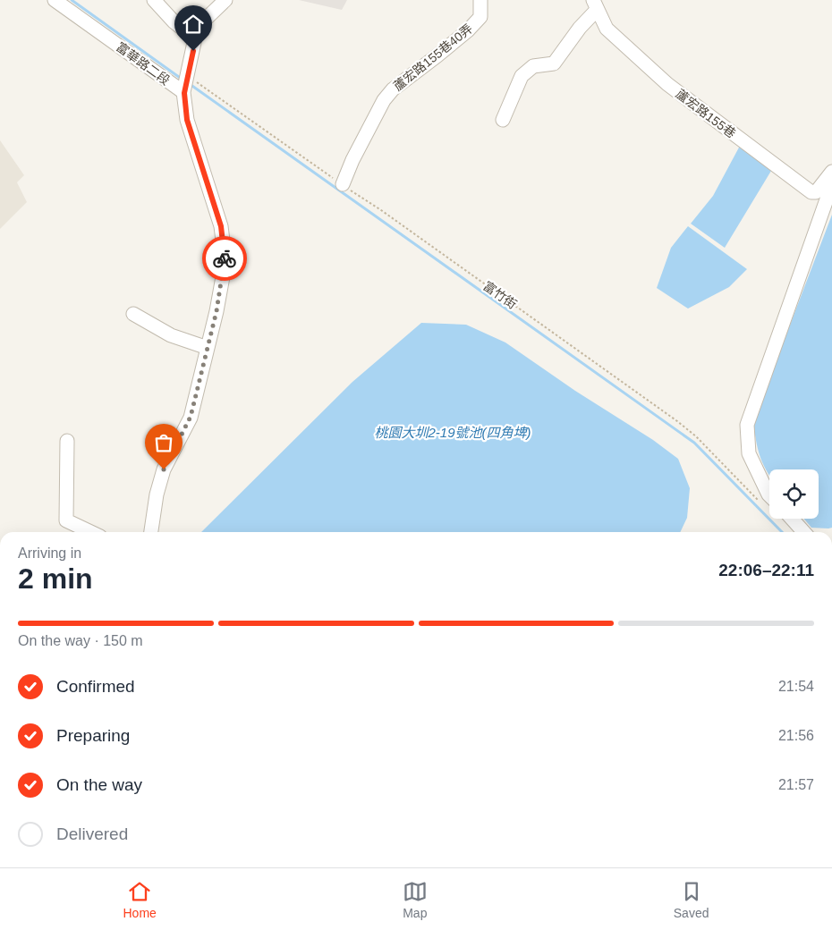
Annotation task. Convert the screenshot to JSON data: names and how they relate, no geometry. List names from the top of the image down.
{
  "streets": {
    "street": ["蘆宏路155巷40弄", "富華路二段", "蘆宏路155巷"],
    "path": ["富竹街"]
  },
  "crossings": [
    ["蘆宏路155巷40弄", "富竹街"],
    ["富華路二段", "富竹街"]
  ],
  "water": ["桃園大圳2-19號池(四角埤)"],
  "page": {
    "heading": ["2 min", "Arriving in", "22:06–22:11"],
    "bar": "On the way · 150 m",
    "list": [
      ["Confirmed", "21:54"],
      ["Preparing", "21:56"],
      ["On the way", "21:57"],
      "Delivered"
    ],
    "tabs": ["Home", "Map", "Saved"]
  }
}
